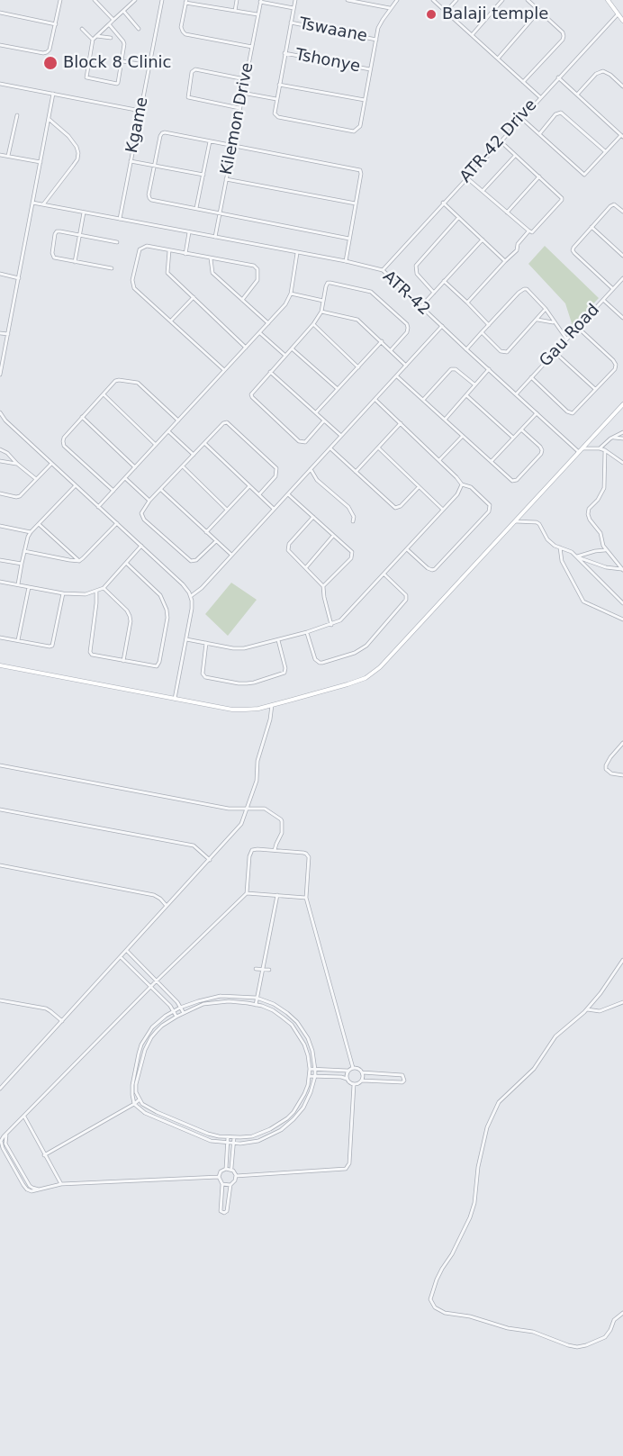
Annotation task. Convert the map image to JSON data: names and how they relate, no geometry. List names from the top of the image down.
{
  "streets": {
    "street": [
      "Tswaane",
      "Tshonye",
      "Kilemon Drive",
      "Kgame",
      "ATR-42 Drive",
      "ATR-42",
      "Gau Road"
    ]
  },
  "crossings": [
    ["Kilemon Drive", "ATR-42"],
    ["Kgame", "ATR-42"],
    ["ATR-42 Drive", "ATR-42"],
    ["ATR-42", "Gau Road"]
  ],
  "places": ["Balaji temple", "Block 8 Clinic"]
}
